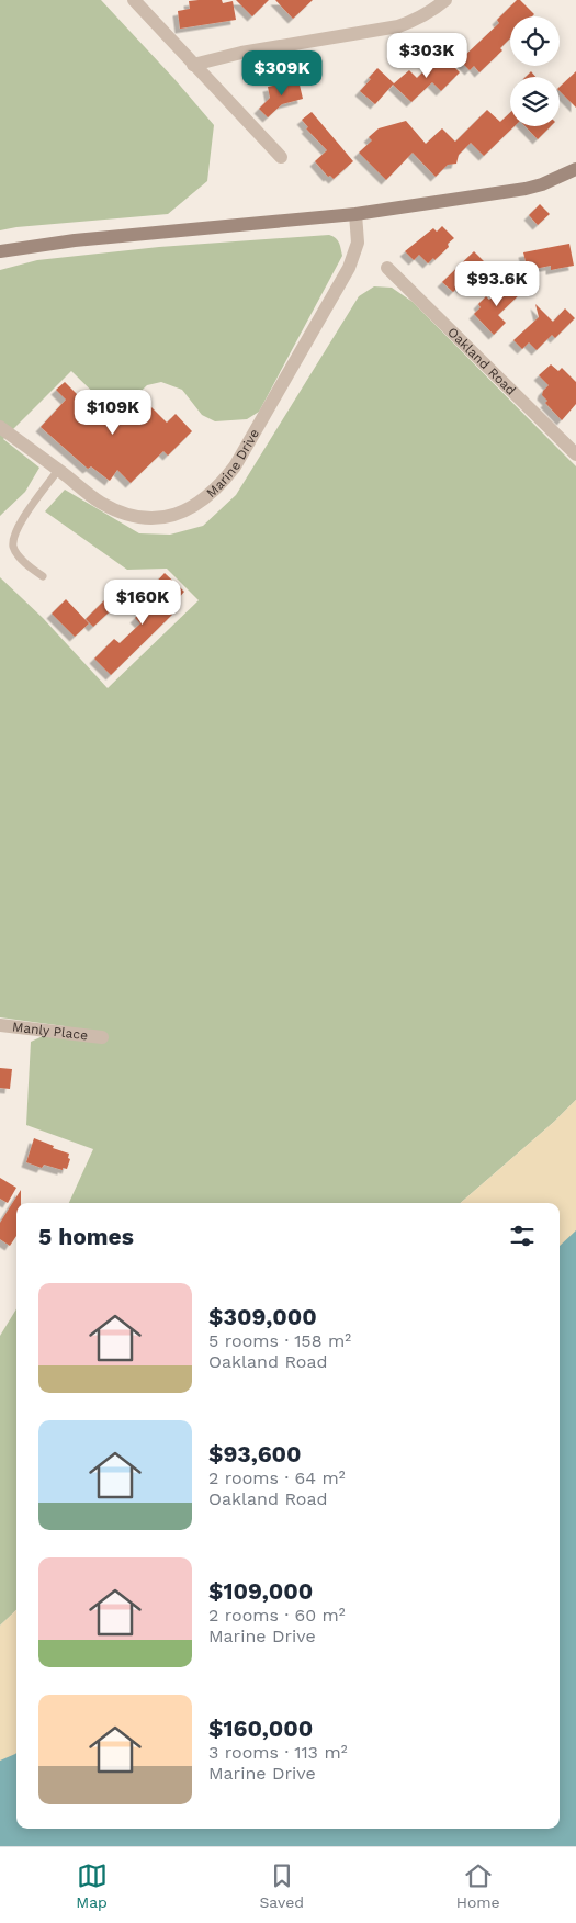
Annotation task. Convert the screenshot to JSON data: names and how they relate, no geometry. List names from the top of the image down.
{
  "streets": {
    "street": ["Oakland Road", "Marine Drive", "Manly Place"]
  },
  "page": {
    "price": [
      "$303K",
      "$309K",
      "$93.6K",
      "$109K",
      "$160K"
    ],
    "heading": "5 homes",
    "list": [
      {
        "name": "$309,000",
        "note": "5 rooms · 158 m² · Oakland Road"
      },
      {
        "name": "$93,600",
        "note": "2 rooms · 64 m² · Oakland Road"
      },
      {
        "name": "$109,000",
        "note": "2 rooms · 60 m² · Marine Drive"
      },
      {
        "name": "$160,000",
        "note": "3 rooms · 113 m² · Marine Drive"
      }
    ],
    "tabs": ["Map", "Saved", "Home"]
  }
}
